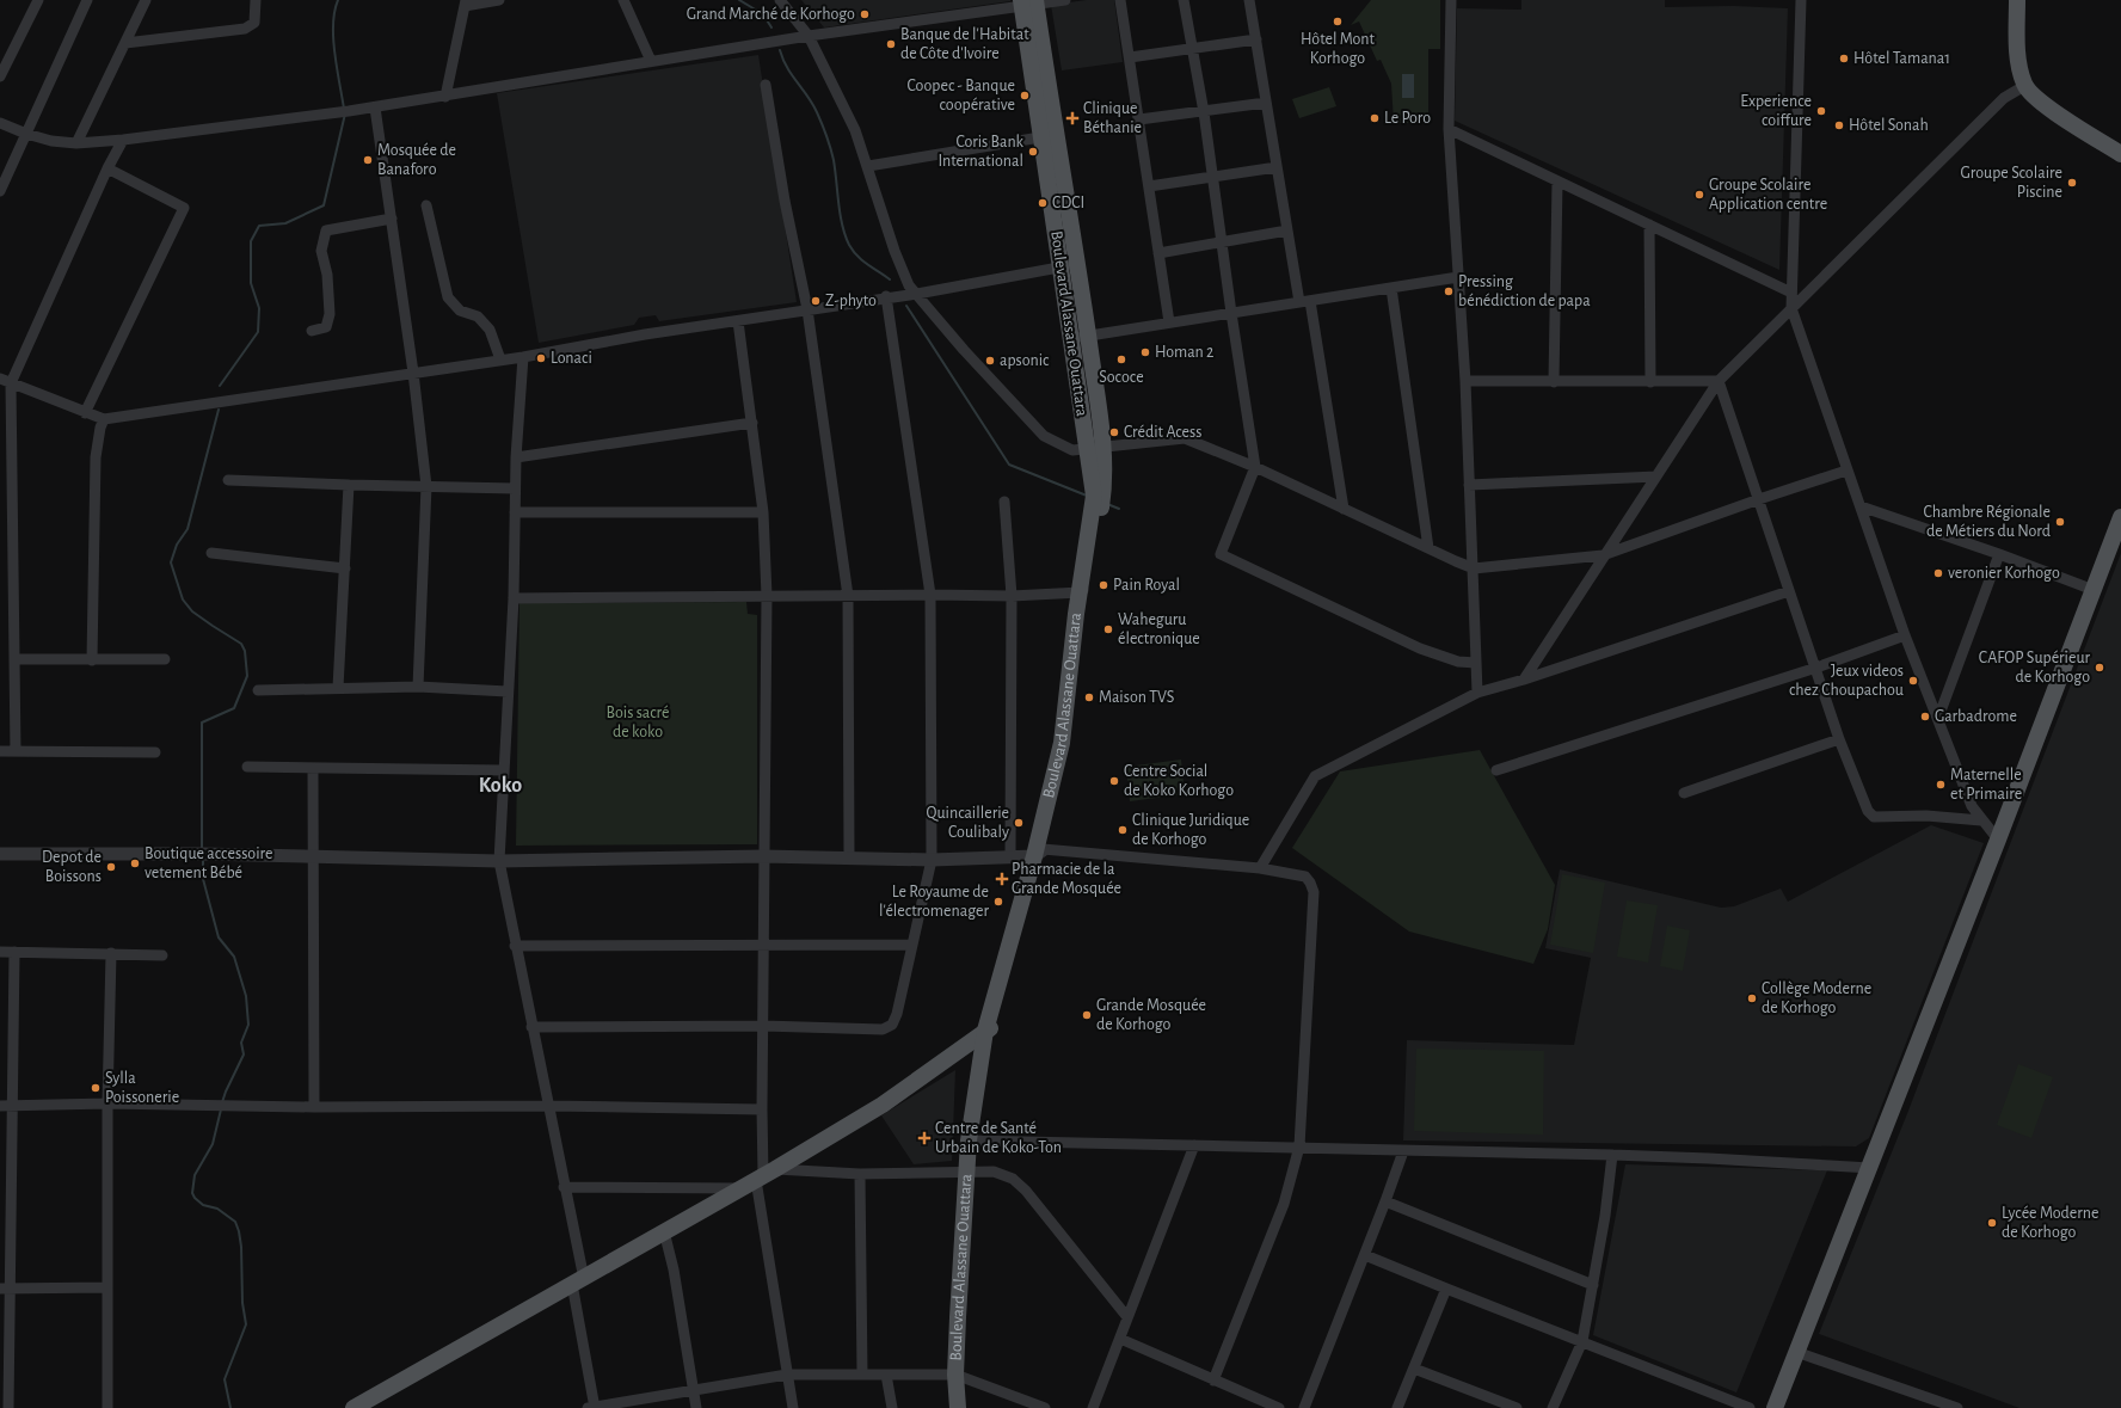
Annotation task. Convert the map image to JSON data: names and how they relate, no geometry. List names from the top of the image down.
{
  "streets": {
    "main road": ["Boulevard Alassane Ouattara"]
  },
  "districts": ["Koko"],
  "parks": ["Bois sacré de koko"],
  "places": {
    "other": [
      "Grand Marché de Korhogo",
      "Hôtel Mont Korhogo",
      "Banque de l'Habitat de Côte d'Ivoire",
      "Hôtel Tamana1",
      "Coopec - Banque coopérative",
      "Experience coiffure",
      "Le Poro",
      "Hôtel Sonah",
      "Coris Bank International",
      "Mosquée de Banaforo",
      "Groupe Scolaire Piscine",
      "Groupe Scolaire Application centre",
      "CDCI",
      "Pressing bénédiction de papa",
      "Z-phyto",
      "Homan 2",
      "Lonaci",
      "Sococe",
      "apsonic",
      "Crédit Acess",
      "Chambre Régionale de Métiers du Nord",
      "veronier Korhogo",
      "Pain Royal",
      "Waheguru électronique",
      "CAFOP Supérieur de Korhogo",
      "Jeux videos chez Choupachou",
      "Maison TVS",
      "Garbadrome",
      "Centre Social de Koko Korhogo",
      "Maternelle et Primaire",
      "Quincaillerie Coulibaly",
      "Clinique Juridique de Korhogo",
      "Boutique accessoire vetement Bébé",
      "Depot de Boissons",
      "Le Royaume de l'électromenager",
      "Collège Moderne de Korhogo",
      "Grande Mosquée de Korhogo",
      "Sylla Poissonerie",
      "Lycée Moderne de Korhogo"
    ],
    "health": ["Clinique Béthanie", "Pharmacie de la Grande Mosquée", "Centre de Santé Urbain de Koko-Ton"]
  }
}
